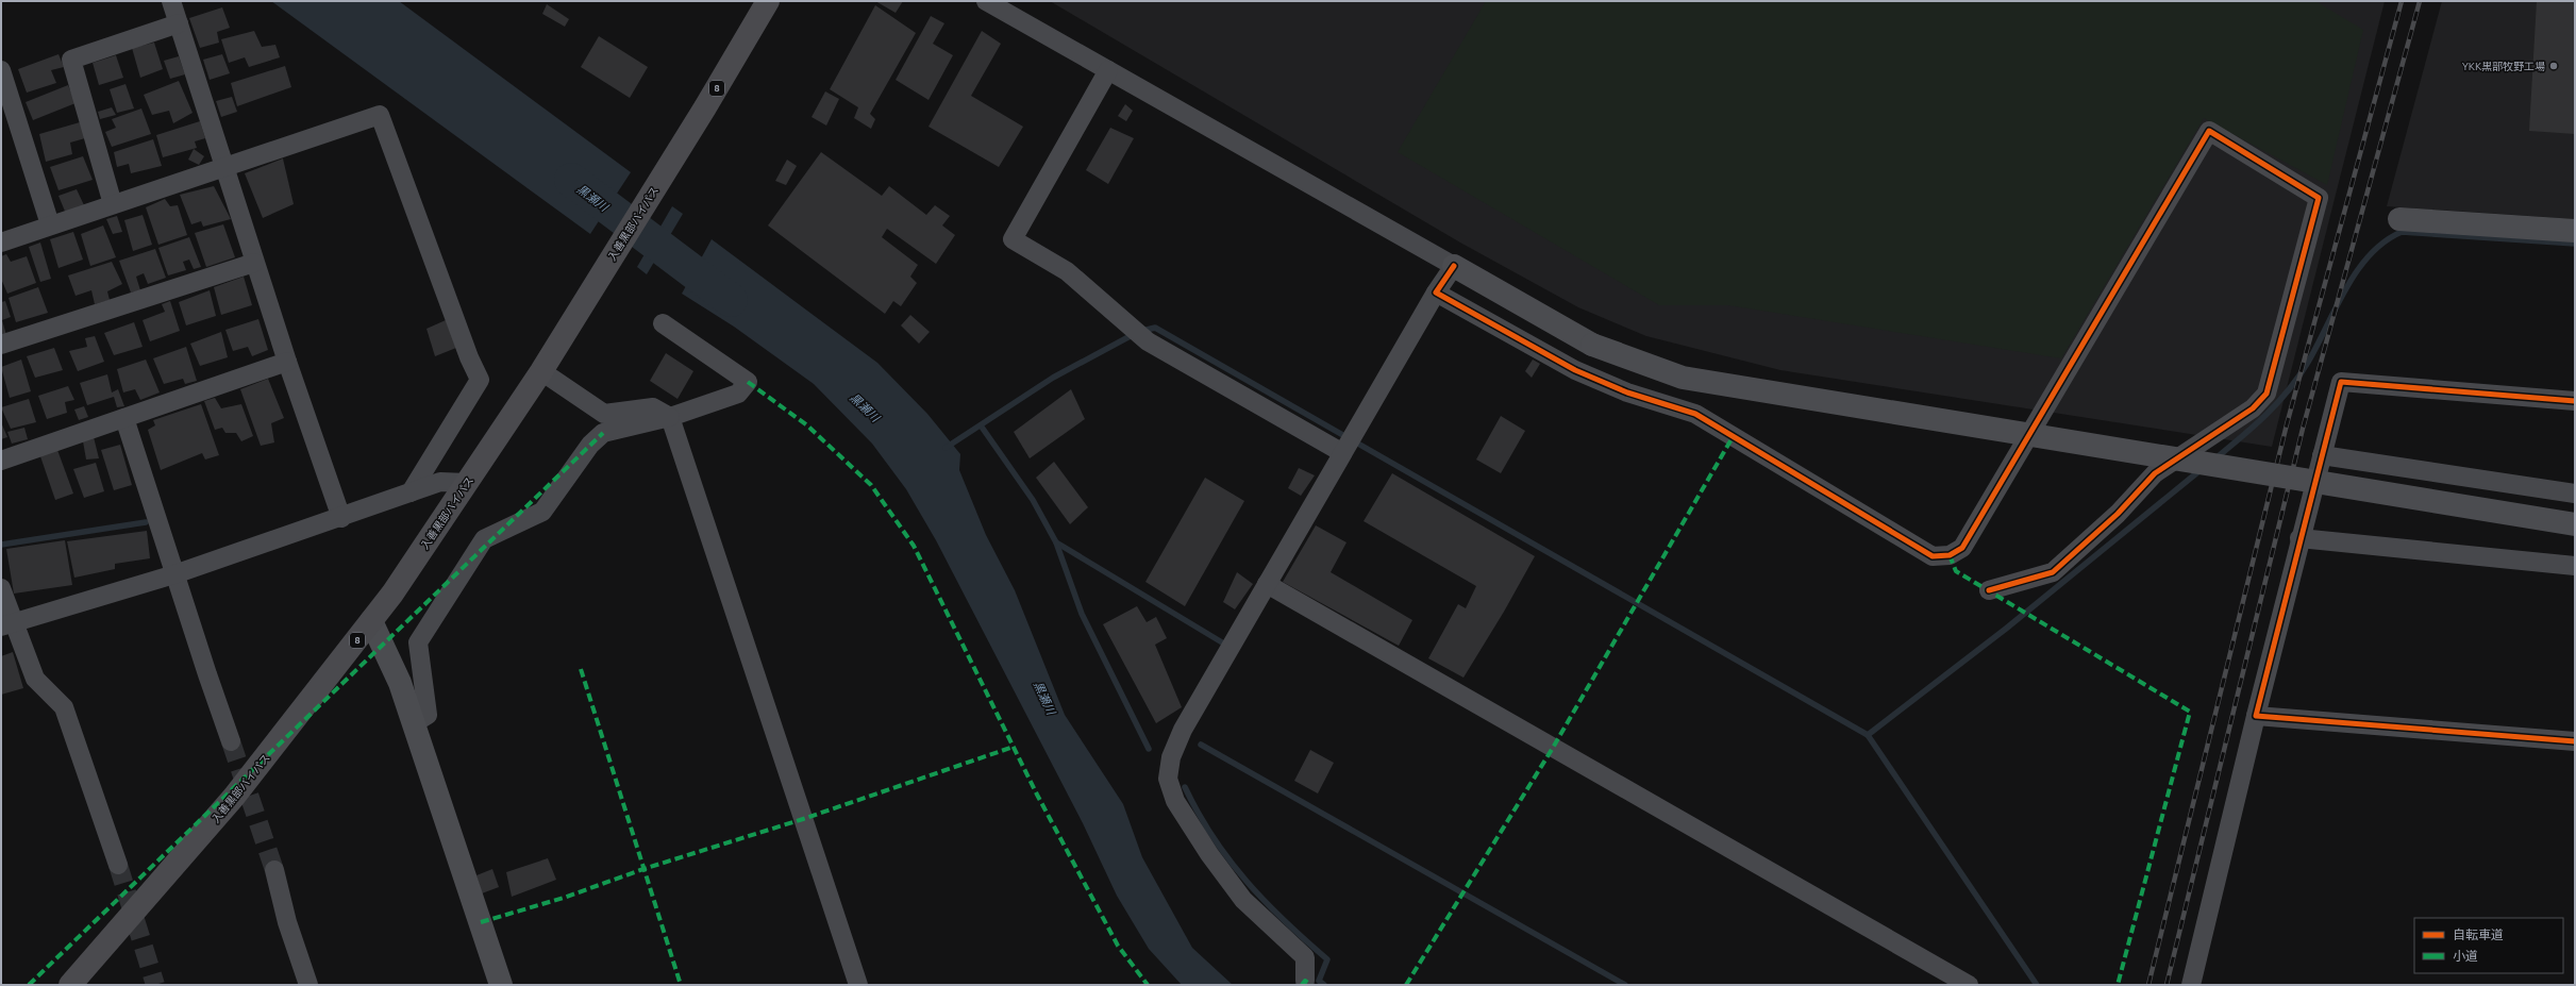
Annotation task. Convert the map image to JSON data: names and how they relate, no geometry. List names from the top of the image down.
{
  "streets": {
    "highway": ["8", "入善黒部バイパス"]
  },
  "water": ["黒瀬川"],
  "places": ["YKK黒部牧野工場"],
  "legend": ["自転車道", "小道"]
}
